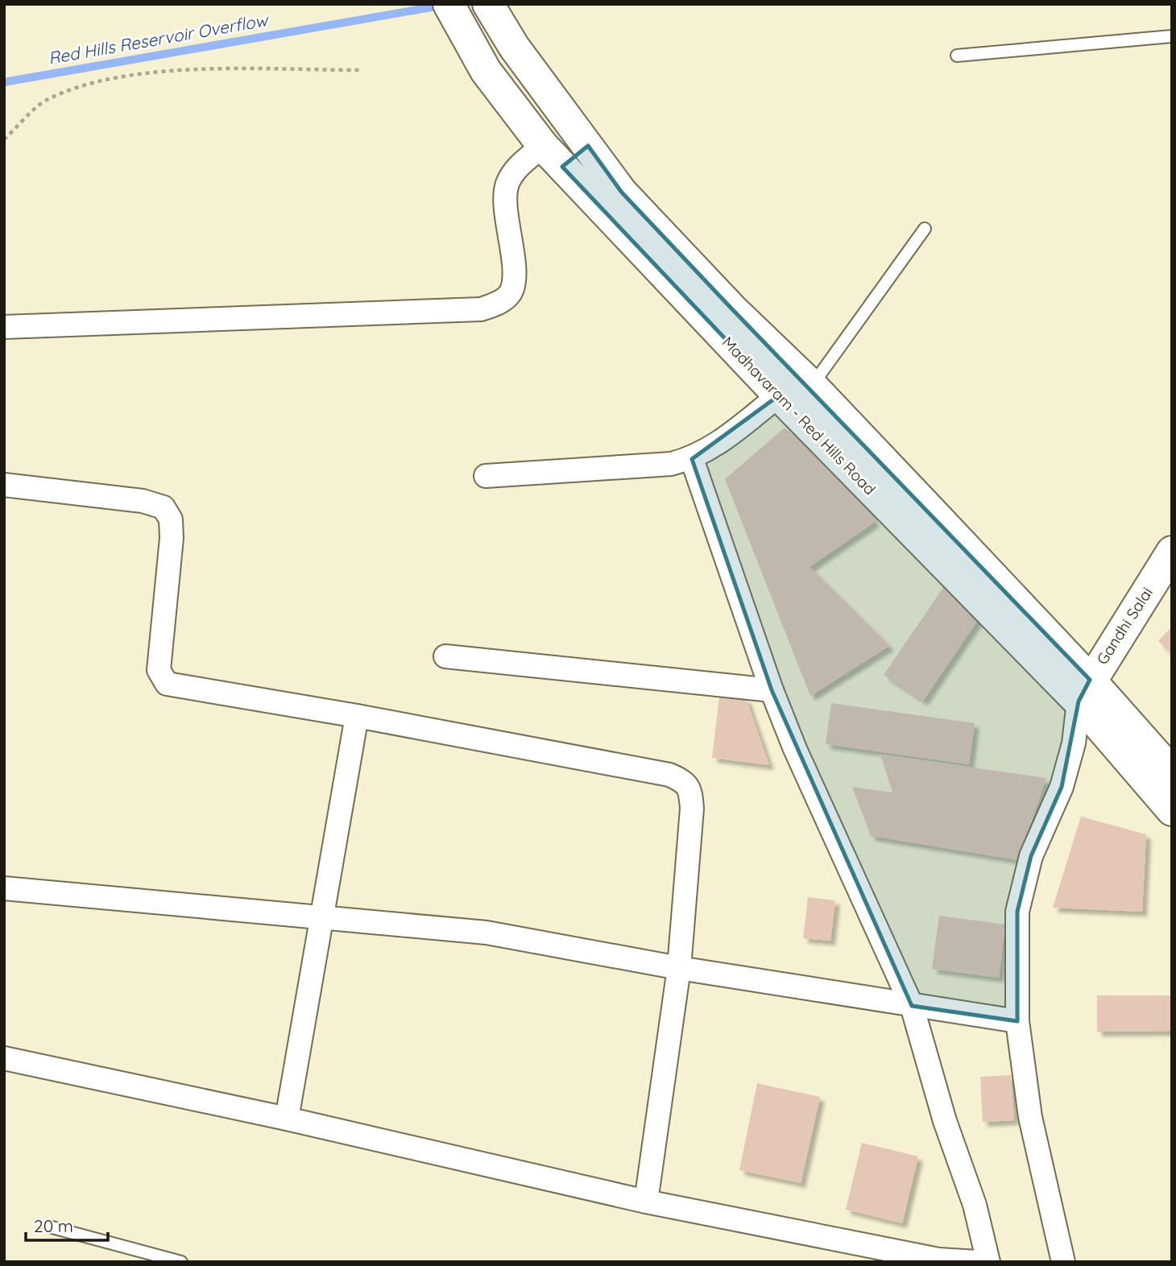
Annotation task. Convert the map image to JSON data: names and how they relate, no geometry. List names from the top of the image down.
{
  "streets": {
    "main road": ["Madhavaram - Red Hills Road", "Gandhi Salai"]
  },
  "crossings": [
    ["Madhavaram - Red Hills Road", "Gandhi Salai"]
  ],
  "water": ["Red Hills Reservoir Overflow"],
  "scale_bar": "20 m"
}
